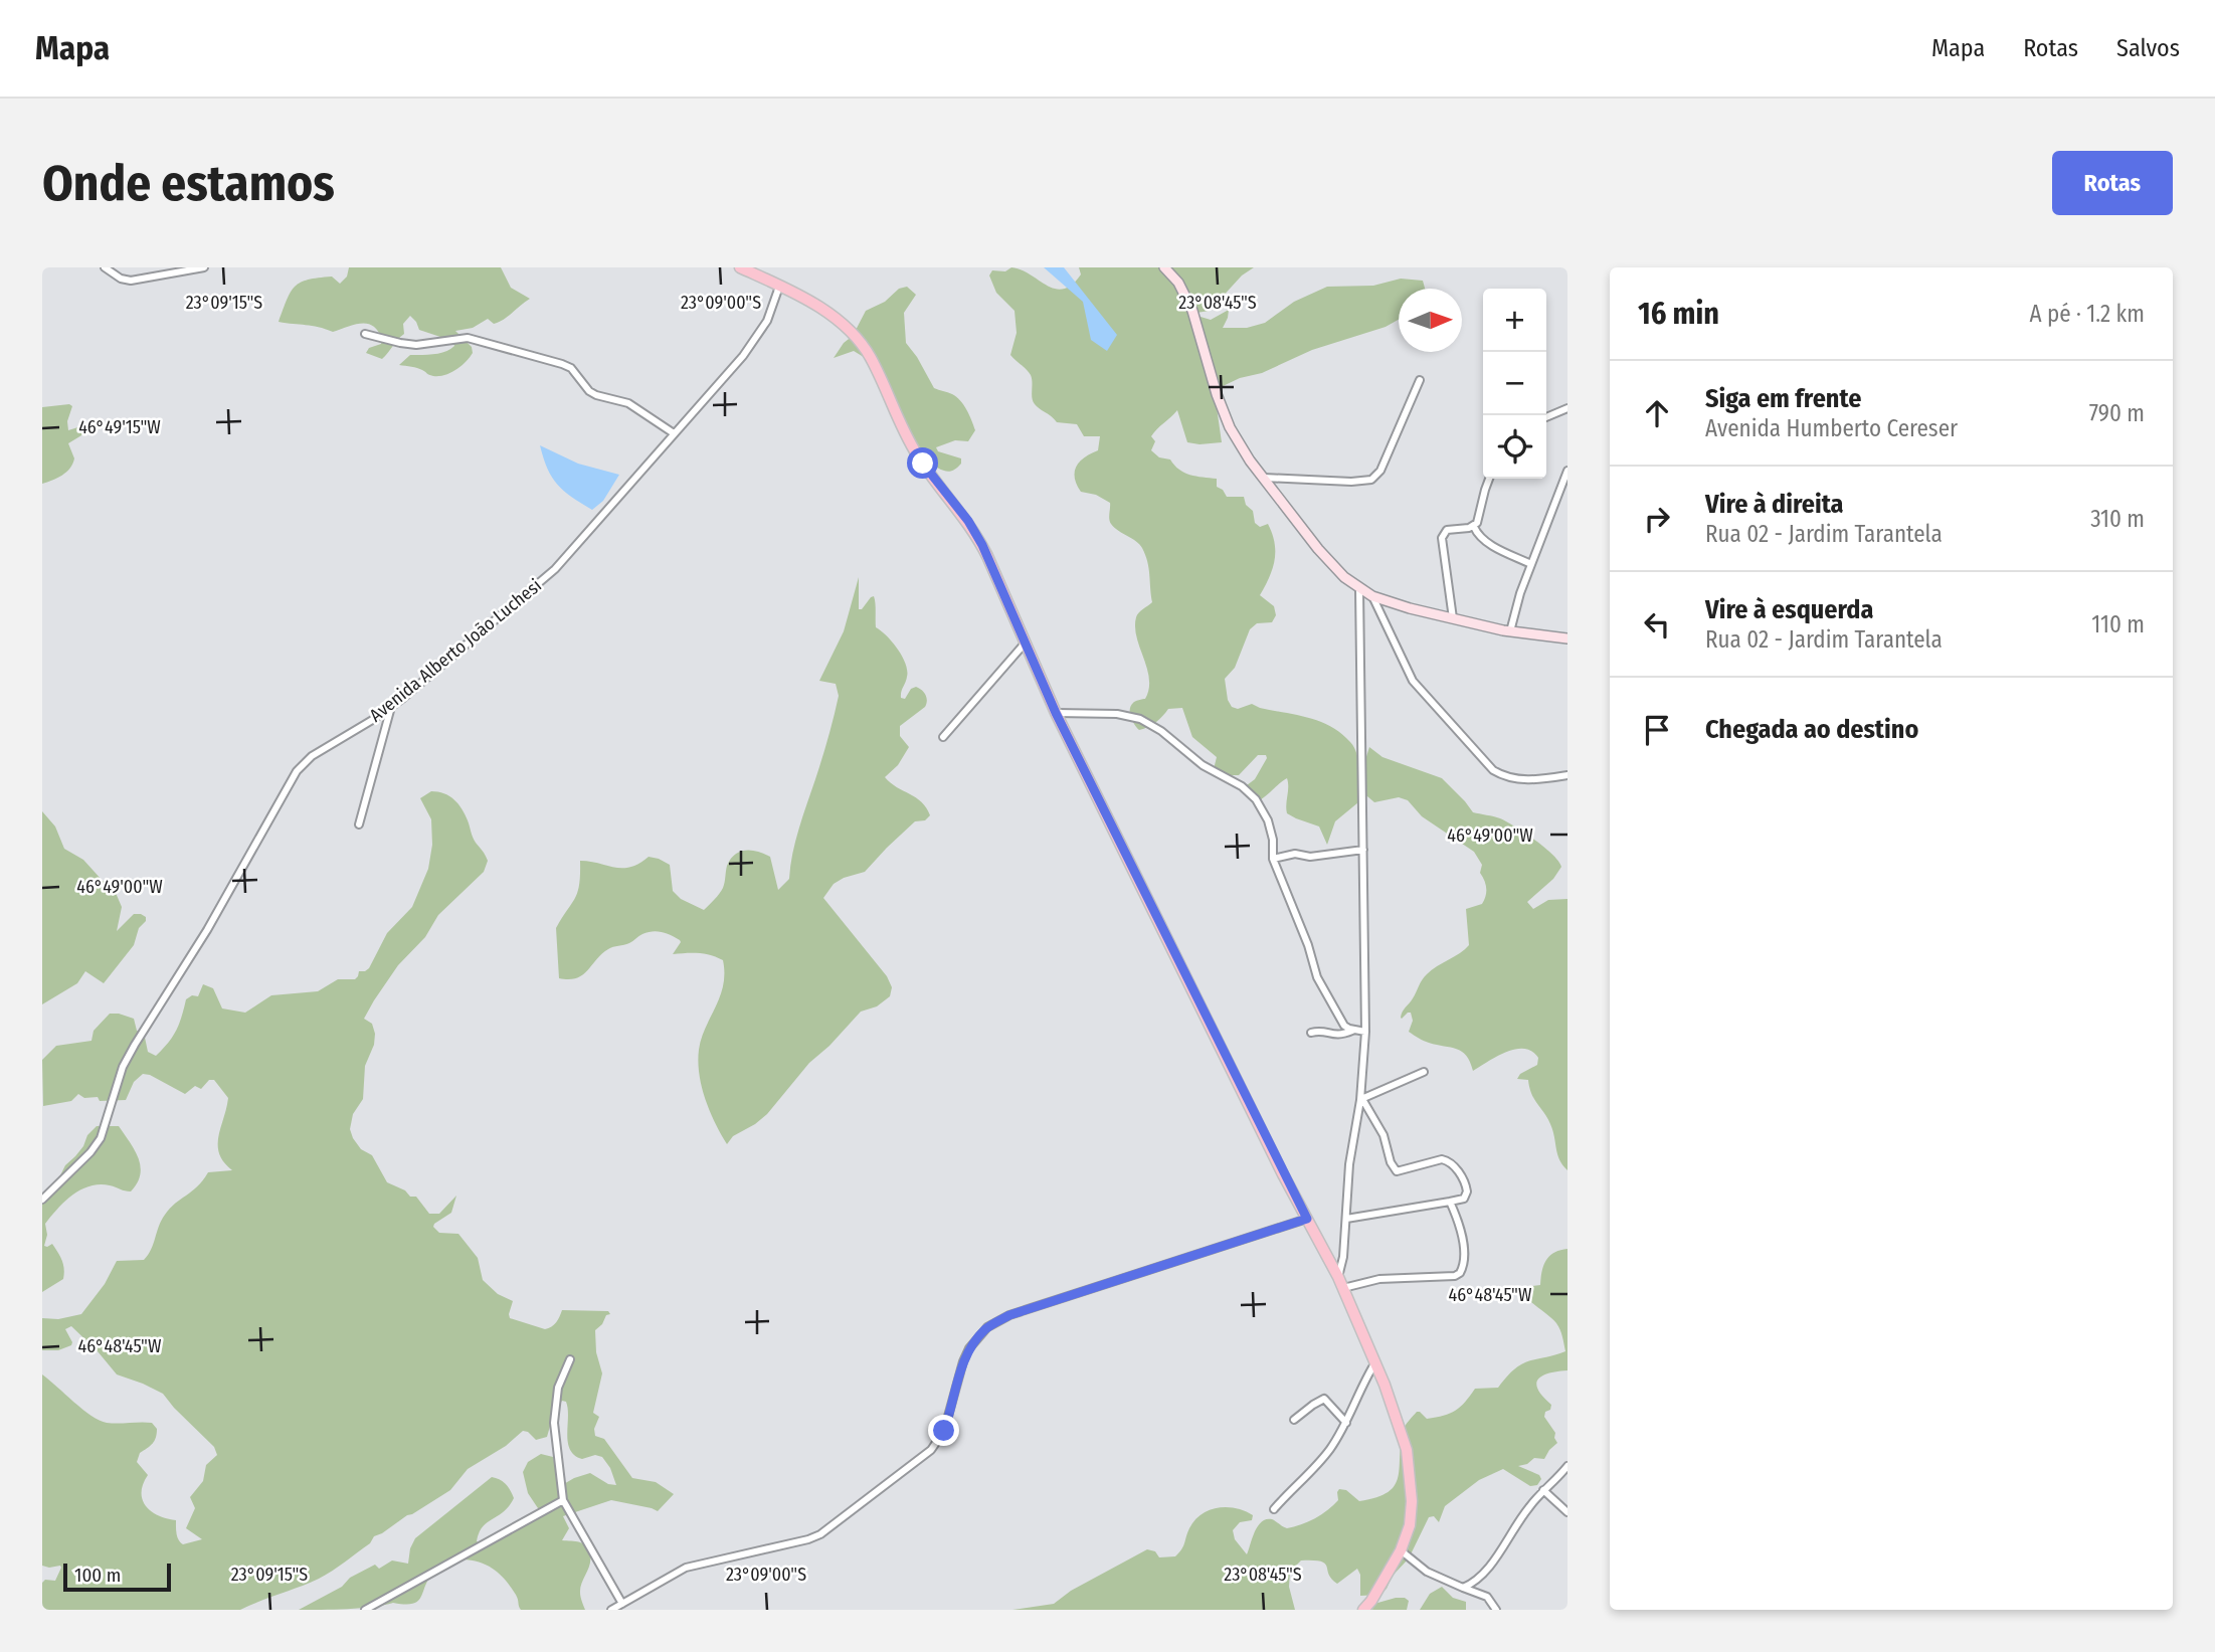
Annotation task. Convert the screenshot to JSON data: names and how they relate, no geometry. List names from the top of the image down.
{
  "streets": {
    "street": ["Avenida Alberto João Luchesi"]
  },
  "scale_bar": "100 m",
  "north": "right",
  "page": {
    "header": "Mapa",
    "nav": ["Mapa", "Rotas", "Salvos"],
    "buttons": "Rotas",
    "title": "Onde estamos",
    "heading": ["16 min", "A pé · 1.2 km"],
    "map_buttons": ["+", "−"],
    "list": [
      ["Siga em frente", "Avenida Humberto Cereser", "790 m"],
      ["Vire à direita", "Rua 02 - Jardim Tarantela", "310 m"],
      ["Vire à esquerda", "Rua 02 - Jardim Tarantela", "110 m"],
      "Chegada ao destino"
    ],
    "scale": "100 m"
  },
  "coordinates": [
    "23°09'15\"S",
    "23°09'00\"S",
    "23°08'45\"S",
    "46°49'15\"W",
    "46°49'00\"W",
    "46°48'45\"W"
  ]
}
